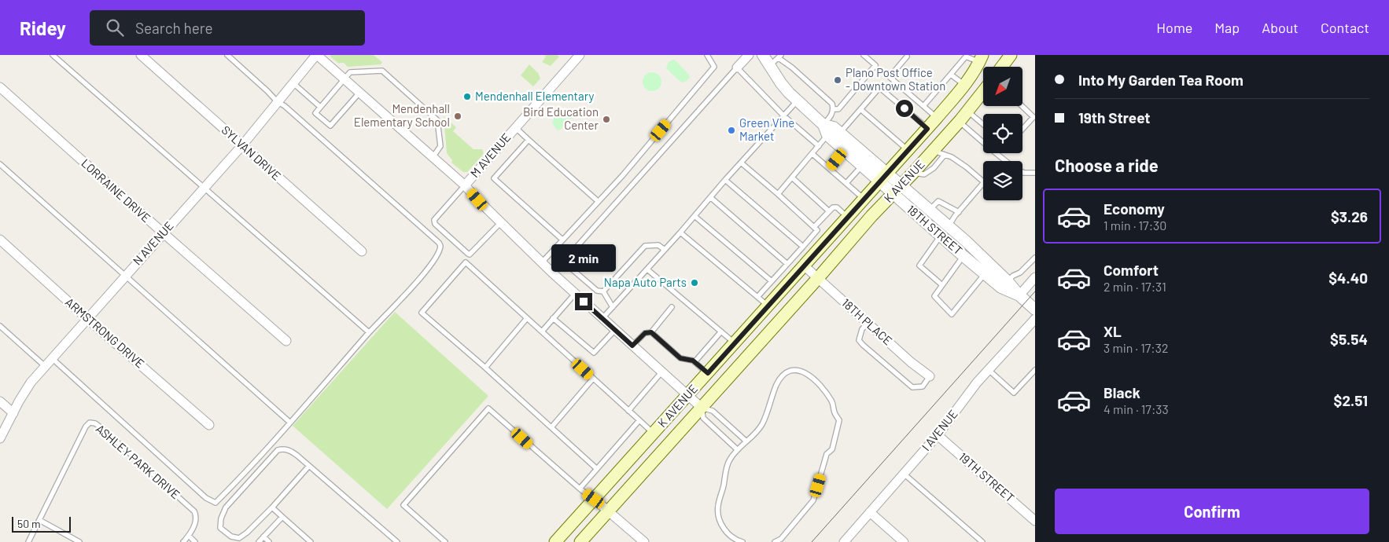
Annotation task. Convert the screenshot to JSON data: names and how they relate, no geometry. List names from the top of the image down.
{
  "streets": {
    "main road": ["K AVENUE"],
    "street": [
      "SYLVAN DRIVE",
      "M AVENUE",
      "LORRAINE DRIVE",
      "18TH STREET",
      "N AVENUE",
      "18TH PLACE",
      "ARMSTRONG DRIVE",
      "I AVENUE",
      "19TH STREET"
    ],
    "lane": ["ASHLEY PARK DRIVE"]
  },
  "crossings": [
    ["SYLVAN DRIVE", "N AVENUE"],
    ["K AVENUE", "18TH STREET"],
    ["K AVENUE", "18TH PLACE"],
    ["LORRAINE DRIVE", "N AVENUE"],
    ["N AVENUE", "ARMSTRONG DRIVE"],
    ["I AVENUE", "19TH STREET"]
  ],
  "places": [
    "Plano Post Office - Downtown Station",
    "Mendenhall Elementary",
    "Mendenhall Elementary School",
    "Bird Education Center",
    "Green Vine Market",
    "Napa Auto Parts"
  ],
  "scale_bar": "50 m",
  "north": "bottom left",
  "page": {
    "header": "Ridey",
    "search": "Search here",
    "nav": [
      "Home",
      "Map",
      "About",
      "Contact"
    ],
    "banner": ["Into My Garden Tea Room", "19th Street"],
    "heading": "Choose a ride",
    "list": [
      {
        "name": "Economy",
        "note": "1 min · 17:30",
        "value": "$3.26"
      },
      {
        "name": "Comfort",
        "note": "2 min · 17:31",
        "value": "$4.40"
      },
      {
        "name": "XL",
        "note": "3 min · 17:32",
        "value": "$5.54"
      },
      {
        "name": "Black",
        "note": "4 min · 17:33",
        "value": "$2.51"
      }
    ],
    "bubble": "2 min",
    "buttons": "Confirm",
    "scale": "50 m"
  }
}
